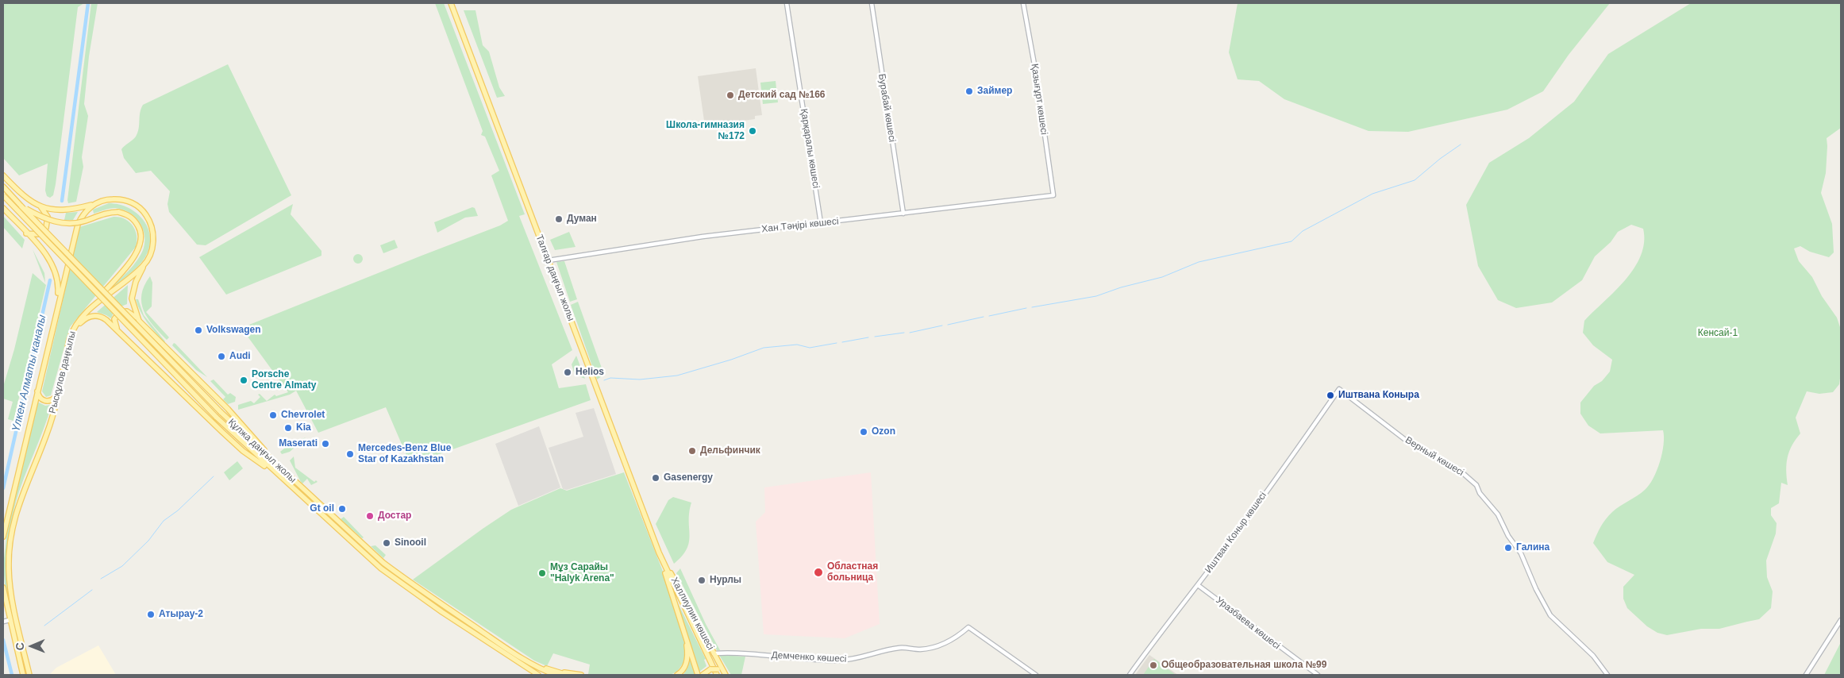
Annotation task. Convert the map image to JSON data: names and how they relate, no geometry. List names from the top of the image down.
{
  "streets": {
    "main road": [
      "Талғар даңғыл жолы",
      "Рысқұлов даңғылы",
      "Құлжа даңғыл жолы",
      "Халлиулин көшесі"
    ],
    "street": [
      "Қазығұрт көшесі",
      "Бурабай көшесі",
      "Қарқаралы көшесі",
      "Хан Тәңірі көшесі",
      "Верный көшесі",
      "Иштван Коныр көшесі",
      "Уразбаева көшесі",
      "Демченко көшесі"
    ]
  },
  "crossings": [
    ["Қазығұрт көшесі", "Хан Тәңірі көшесі"],
    ["Бурабай көшесі", "Хан Тәңірі көшесі"],
    ["Қарқаралы көшесі", "Хан Тәңірі көшесі"],
    ["Хан Тәңірі көшесі", "Талғар даңғыл жолы"],
    ["Талғар даңғыл жолы", "Халлиулин көшесі"],
    ["Верный көшесі", "Иштван Коныр көшесі"],
    ["Иштван Коныр көшесі", "Уразбаева көшесі"],
    ["Халлиулин көшесі", "Демченко көшесі"]
  ],
  "water": ["Үлкен Алматы каналы"],
  "parks": ["Кенсай-1"],
  "places": [
    "Займер",
    "Детский сад №166",
    "Школа-гимназия №172",
    "Думан",
    "Volkswagen",
    "Audi",
    "Helios",
    "Porsche Centre Almaty",
    "Иштвана Коныра",
    "Chevrolet",
    "Kia",
    "Ozon",
    "Maserati",
    "Дельфинчик",
    "Mercedes-Benz Blue Star of Kazakhstan",
    "Gasenergy",
    "Gt oil",
    "Достар",
    "Sinooil",
    "Галина",
    "Областная больница",
    "Мұз Сарайы \"Halyk Arena\"",
    "Нурлы",
    "Атырау-2",
    "Общеобразовательная школа №99"
  ],
  "north": "left"
}
